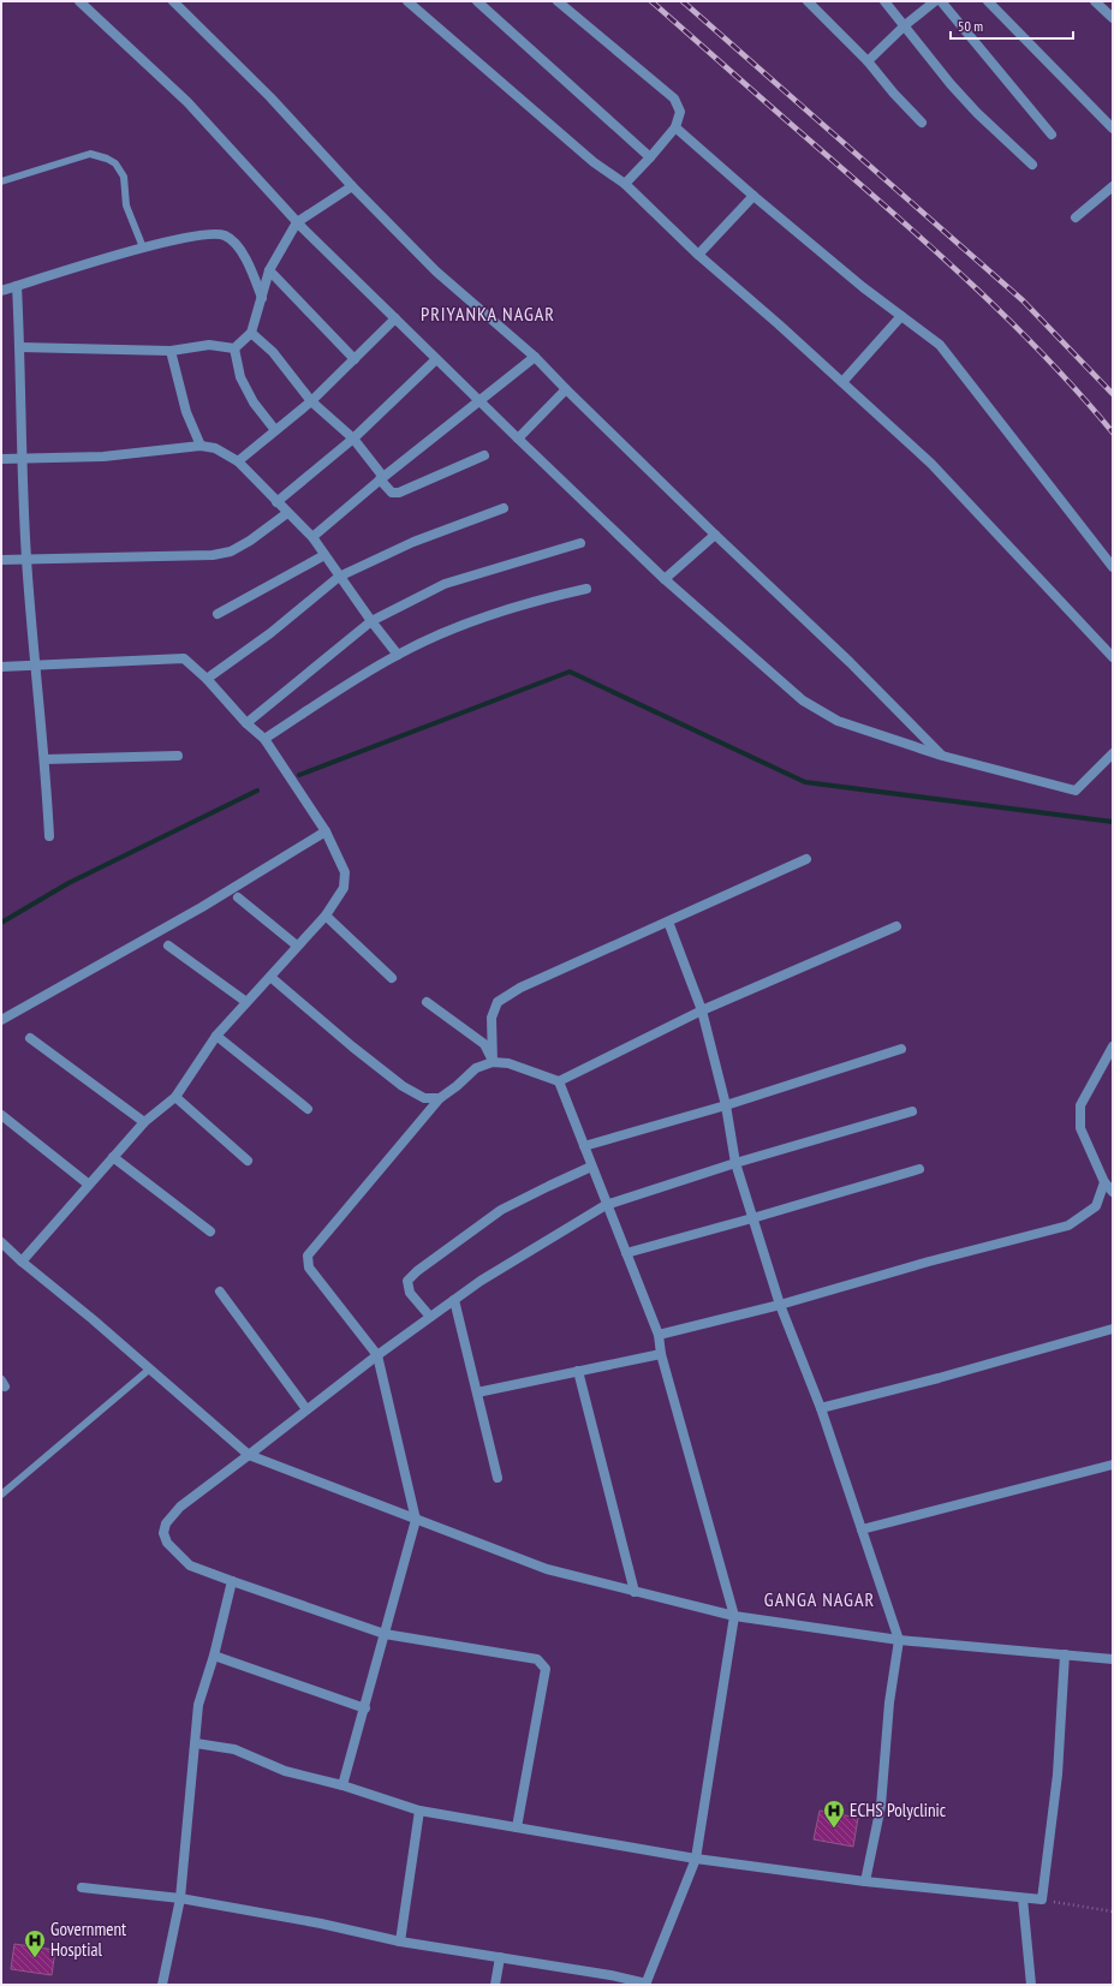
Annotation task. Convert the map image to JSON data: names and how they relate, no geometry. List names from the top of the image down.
{
  "districts": ["PRIYANKA NAGAR", "GANGA NAGAR"],
  "places": {
    "hospital": ["ECHS Polyclinic", "Government Hosptial"]
  },
  "scale_bar": "50 m"
}
